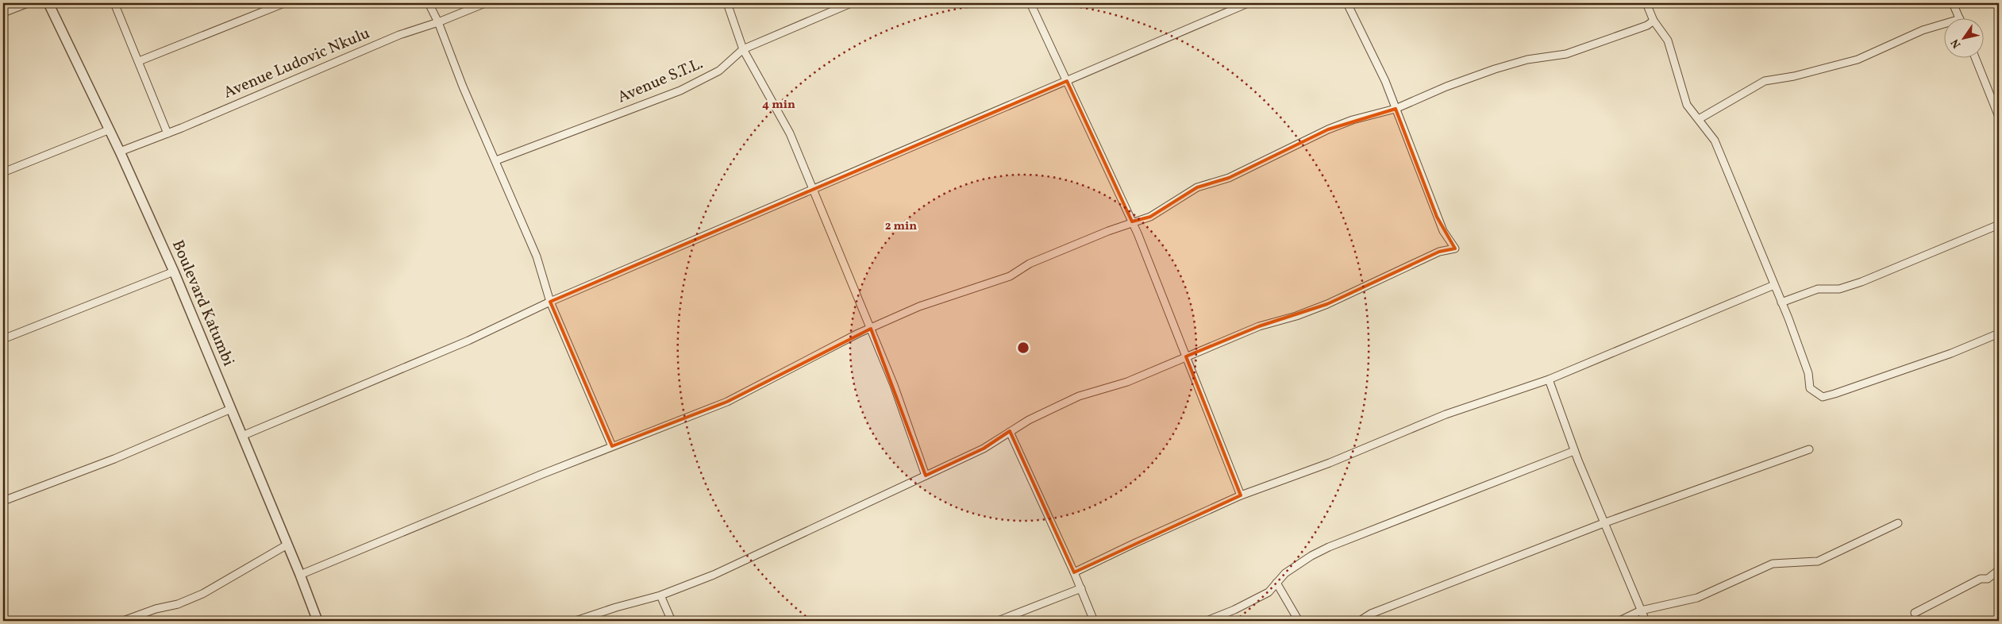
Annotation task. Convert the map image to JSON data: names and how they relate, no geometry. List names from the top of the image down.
{
  "streets": {
    "street": ["Avenue Ludovic Nkulu", "Avenue S.T.L.", "Boulevard Katumbi"]
  },
  "crossings": [
    ["Avenue Ludovic Nkulu", "Boulevard Katumbi"]
  ],
  "north": "bottom left",
  "rings": ["4 min", "2 min"]
}
